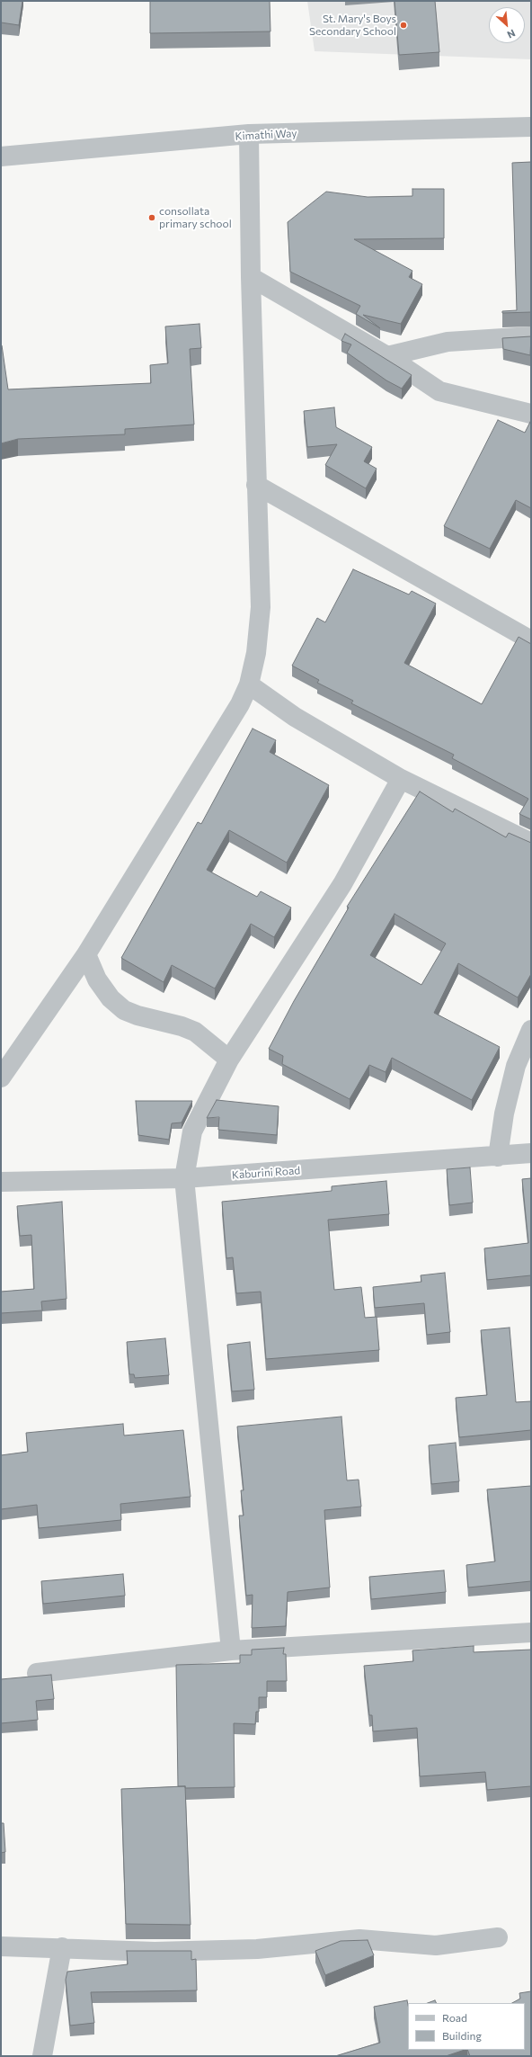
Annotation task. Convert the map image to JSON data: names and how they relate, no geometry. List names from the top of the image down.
{
  "streets": {
    "street": ["Kimathi Way", "Kaburini Road"]
  },
  "places": ["St. Mary's Boys Secondary School", "consollata primary school"],
  "legend": ["Road", "Building"],
  "north": "bottom right"
}
